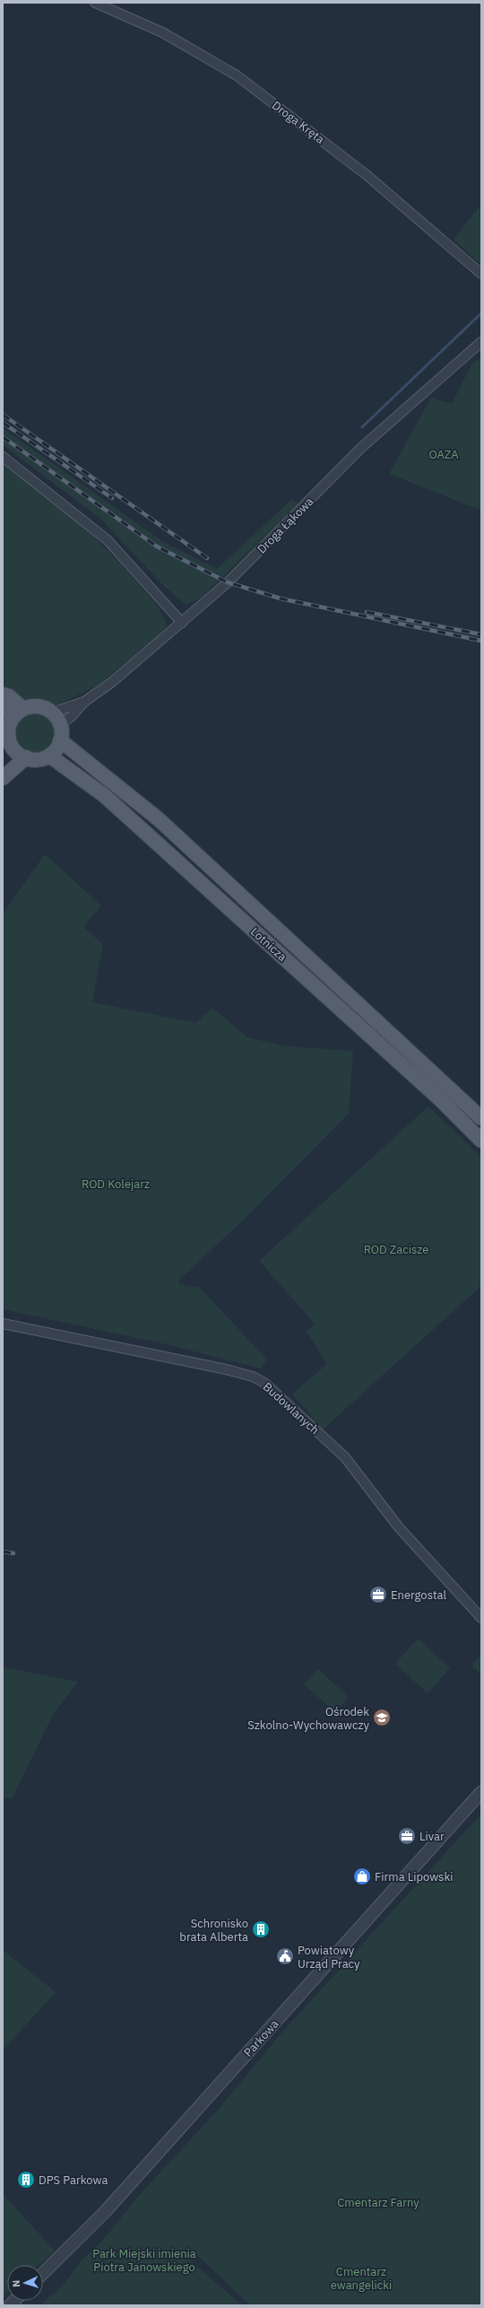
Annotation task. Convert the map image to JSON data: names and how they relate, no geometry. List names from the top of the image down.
{
  "streets": {
    "main road": ["Lotnicza"],
    "street": [
      "Droga Kręta",
      "Droga Łąkowa",
      "Budowlanych",
      "Parkowa"
    ]
  },
  "crossings": [
    ["Droga Łąkowa", "Lotnicza"]
  ],
  "parks": [
    "OAZA",
    "ROD Kolejarz",
    "ROD Zacisze",
    "Cmentarz Farny",
    "Park Miejski imienia Piotra Janowskiego",
    "Cmentarz ewangelicki"
  ],
  "places": {
    "office": ["Energostal", "Livar"],
    "school or university": ["Ośrodek Szkolno-Wychowawczy"],
    "shop": ["Firma Lipowski"],
    "building": ["Schronisko brata Alberta", "DPS Parkowa"],
    "public building": ["Powiatowy Urząd Pracy"]
  },
  "north": "left"
}
